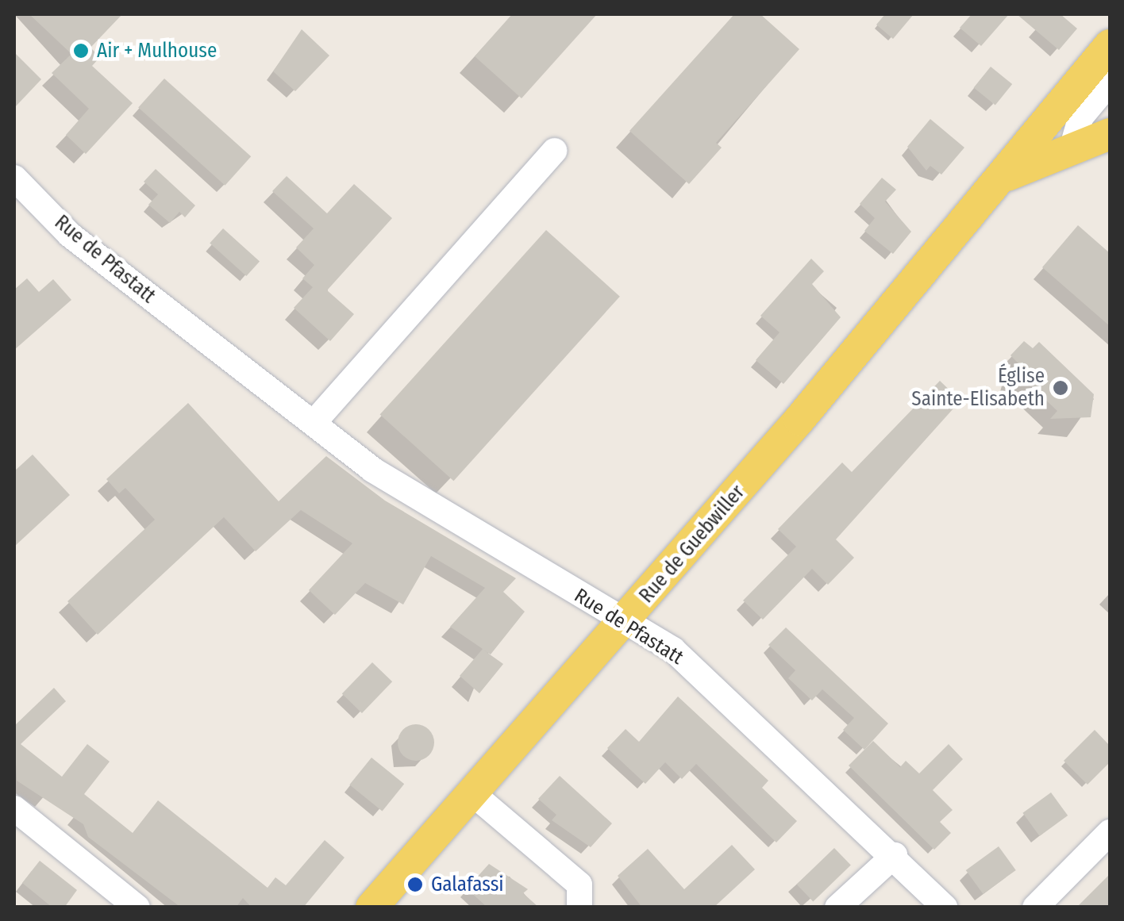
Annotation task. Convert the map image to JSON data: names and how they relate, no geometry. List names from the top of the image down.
{
  "streets": {
    "main road": ["Rue de Guebwiller"],
    "street": ["Rue de Pfastatt"]
  },
  "crossings": [
    ["Rue de Pfastatt", "Rue de Guebwiller"]
  ],
  "places": ["Air + Mulhouse", "Église Sainte-Elisabeth", "Galafassi"]
}
